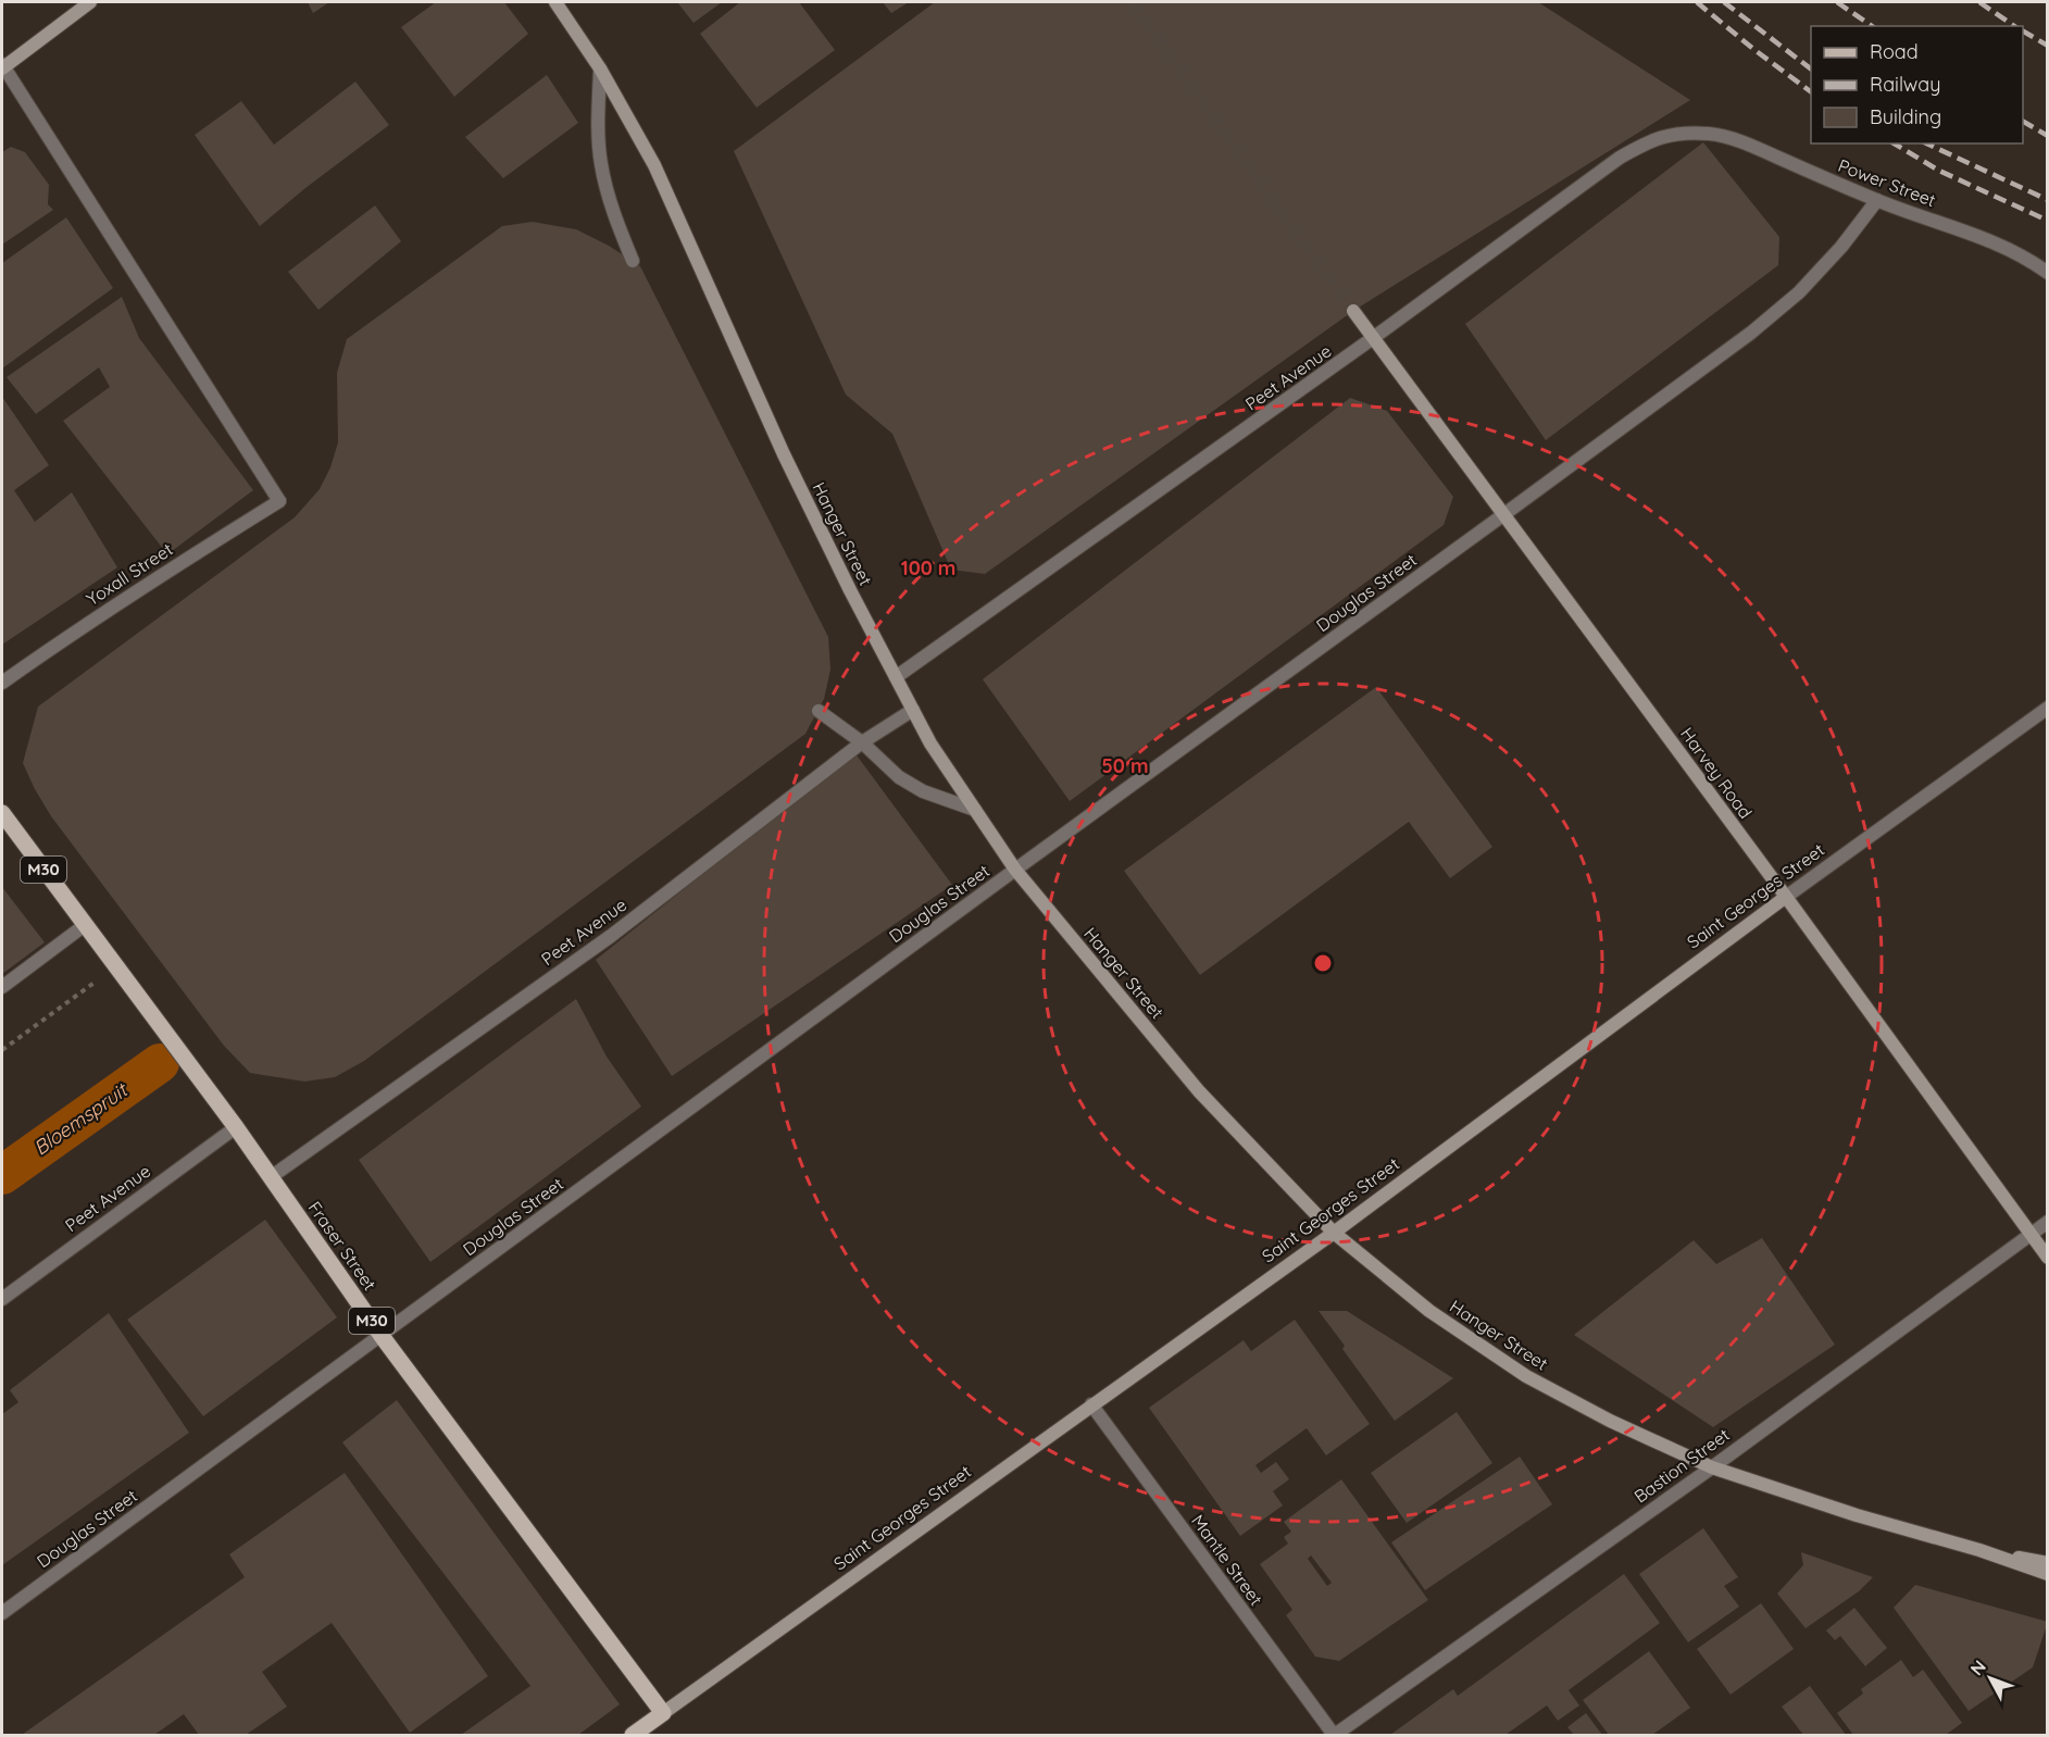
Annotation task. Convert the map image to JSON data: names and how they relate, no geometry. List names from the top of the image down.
{
  "streets": {
    "main road": [
      "Hanger Street",
      "Harvey Road",
      "M30",
      "Saint Georges Street",
      "Fraser Street"
    ],
    "street": [
      "Power Street",
      "Peet Avenue",
      "Yoxall Street",
      "Douglas Street",
      "Bastion Street",
      "Mantle Street"
    ]
  },
  "crossings": [
    ["Power Street", "Peet Avenue"],
    ["Power Street", "Douglas Street"],
    ["Peet Avenue", "Hanger Street"],
    ["Peet Avenue", "Harvey Road"],
    ["Peet Avenue", "Fraser Street"],
    ["Hanger Street", "Douglas Street"],
    ["Hanger Street", "Saint Georges Street"],
    ["Hanger Street", "Bastion Street"],
    ["Douglas Street", "Harvey Road"],
    ["Douglas Street", "Fraser Street"],
    ["Harvey Road", "Saint Georges Street"],
    ["Harvey Road", "Bastion Street"],
    ["M30", "Fraser Street"],
    ["Saint Georges Street", "Fraser Street"],
    ["Saint Georges Street", "Mantle Street"],
    ["Bastion Street", "Mantle Street"]
  ],
  "water": ["Bloemspruit"],
  "legend": ["Road", "Railway", "Building"],
  "north": "top left",
  "rings": ["100 m", "50 m"]
}
